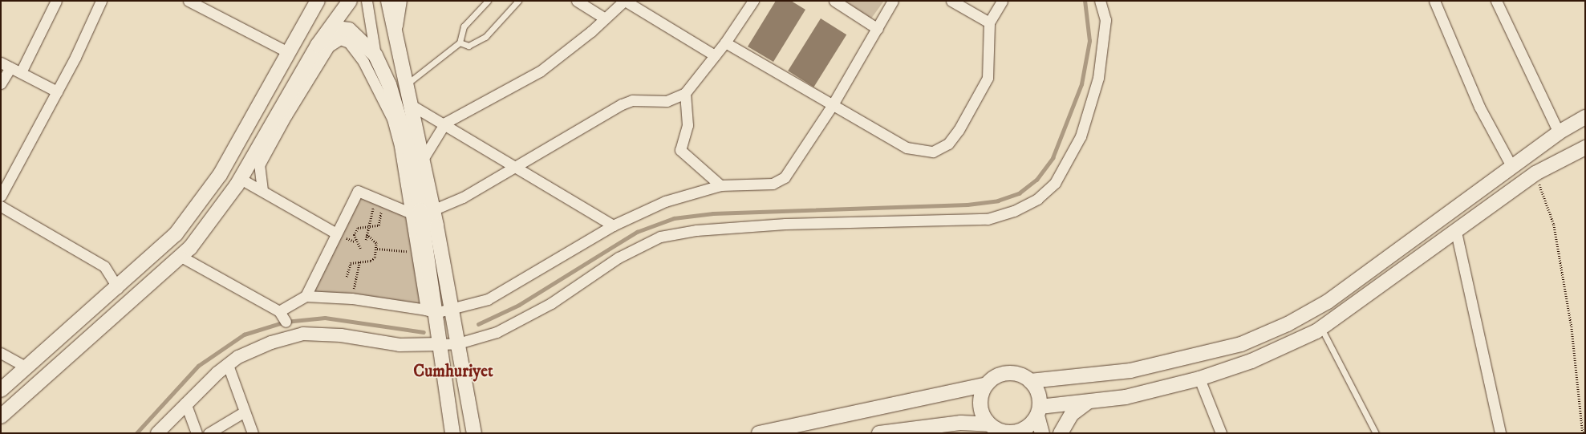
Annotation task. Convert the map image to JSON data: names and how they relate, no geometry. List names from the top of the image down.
{
  "districts": ["Cumhuriyet"]
}
